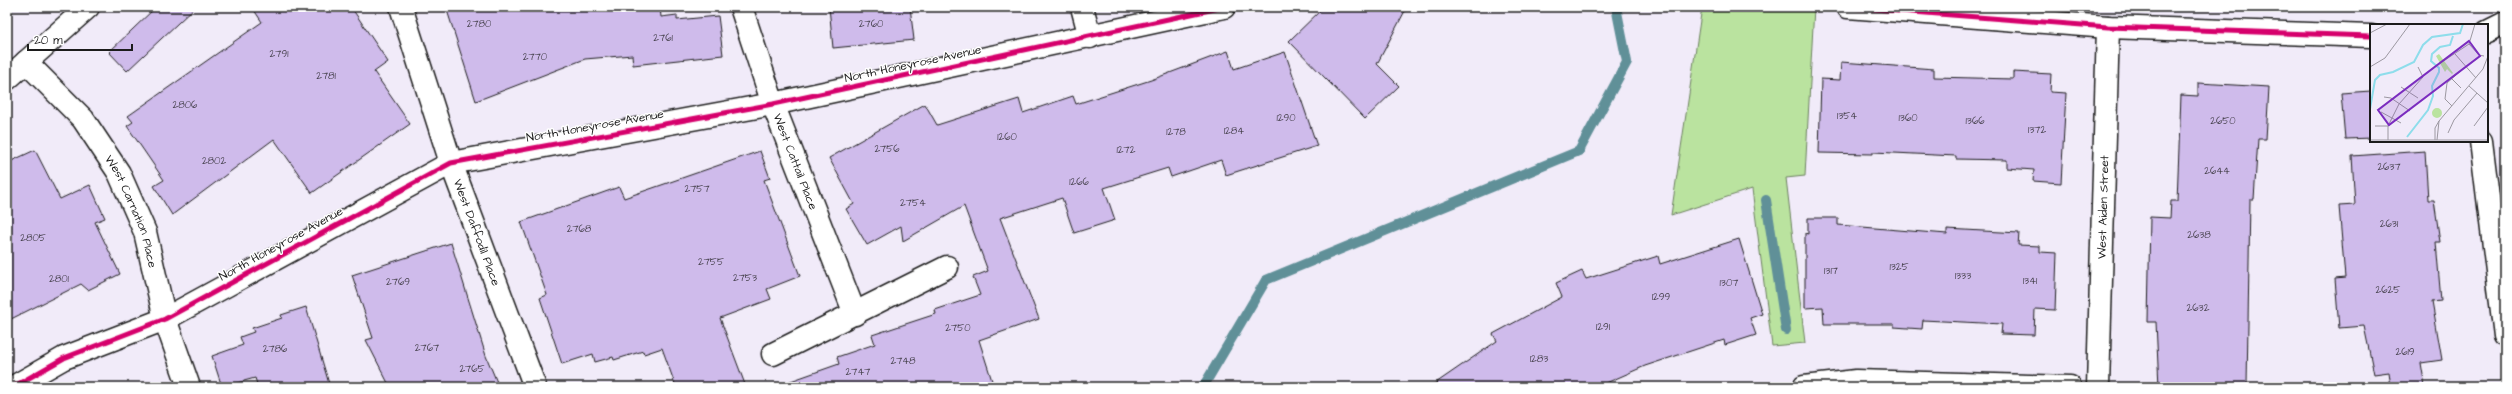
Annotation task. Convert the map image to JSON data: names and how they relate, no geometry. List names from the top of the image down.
{
  "streets": {
    "street": [
      "North Honeyrose Avenue",
      "West Cattail Place",
      "West Aiden Street",
      "West Carnation Place",
      "West Daffodil Place"
    ]
  },
  "crossings": [
    ["North Honeyrose Avenue", "West Cattail Place"],
    ["North Honeyrose Avenue", "West Carnation Place"],
    ["North Honeyrose Avenue", "West Daffodil Place"]
  ],
  "house_numbers": [
    "2780",
    "2760",
    "2761",
    "2791",
    "2770",
    "2781",
    "2806",
    "1354",
    "1290",
    "1360",
    "1366",
    "2650",
    "1372",
    "1284",
    "1278",
    "1260",
    "2756",
    "1272",
    "2802",
    "2637",
    "2644",
    "1266",
    "2757",
    "2754",
    "2631",
    "2768",
    "2638",
    "2805",
    "2755",
    "1325",
    "1317",
    "1333",
    "2753",
    "2801",
    "1341",
    "2769",
    "1307",
    "2625",
    "1299",
    "2632",
    "1291",
    "2750",
    "2767",
    "2786",
    "2619",
    "1283",
    "2748",
    "2765",
    "2747"
  ],
  "scale_bar": "20 m"
}
